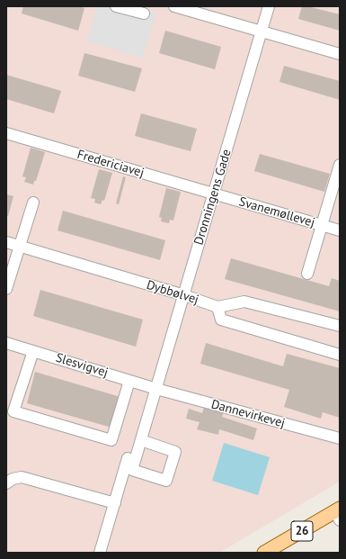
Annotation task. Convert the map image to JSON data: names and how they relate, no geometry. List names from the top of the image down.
{
  "streets": {
    "main road": ["26"],
    "lane": [
      "Fredericiavej",
      "Dronningens Gade",
      "Svanemøllevej",
      "Dybbølvej",
      "Slesvigvej",
      "Dannevirkevej"
    ]
  },
  "crossings": [
    ["Fredericiavej", "Dronningens Gade"],
    ["Fredericiavej", "Svanemøllevej"],
    ["Dronningens Gade", "Svanemøllevej"],
    ["Dronningens Gade", "Dybbølvej"],
    ["Dronningens Gade", "Slesvigvej"],
    ["Dronningens Gade", "Dannevirkevej"],
    ["Slesvigvej", "Dannevirkevej"]
  ]
}
